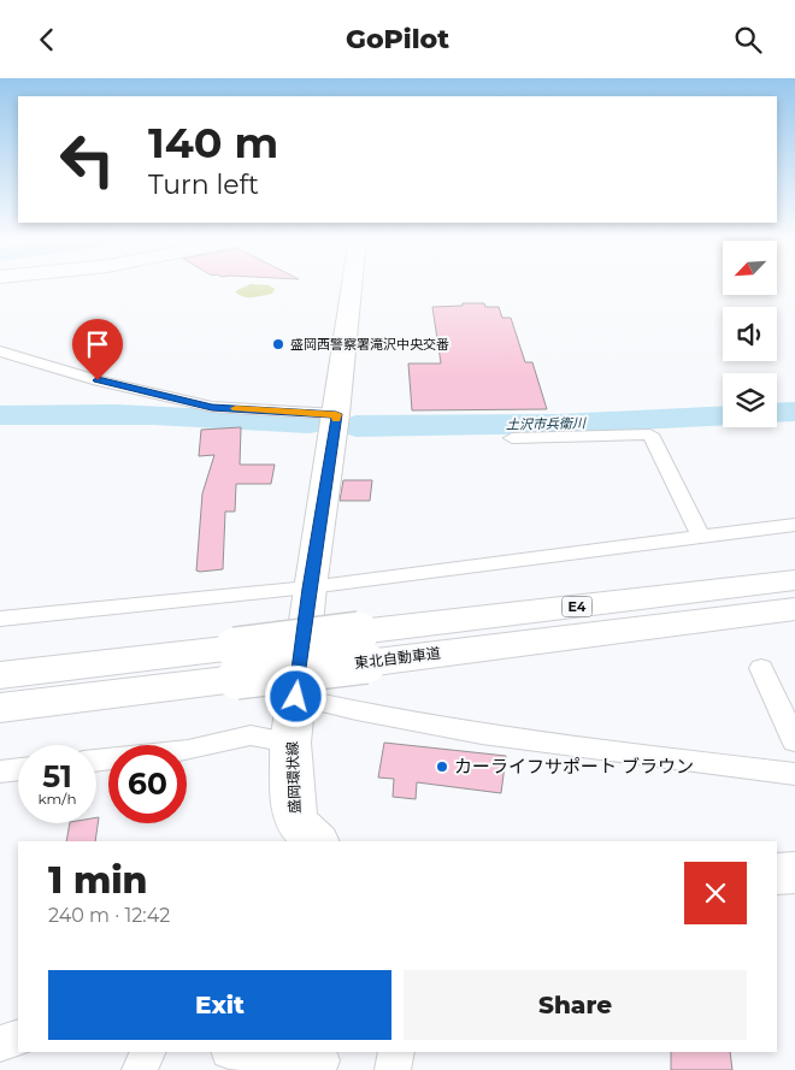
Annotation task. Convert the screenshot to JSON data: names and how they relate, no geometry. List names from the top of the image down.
{
  "streets": {
    "main road": ["E4", "東北自動車道", "盛岡環状線"]
  },
  "water": ["土沢市兵衛川"],
  "places": ["盛岡西警察署滝沢中央交番", "カーライフサポート ブラウン"],
  "north": "bottom left",
  "page": {
    "header": "GoPilot",
    "turn": ["140 m", "Turn left"],
    "speed": "51 km/h",
    "limit": "60",
    "heading": ["1 min", "240 m · 12:42"],
    "buttons": ["Exit", "Share"]
  }
}
